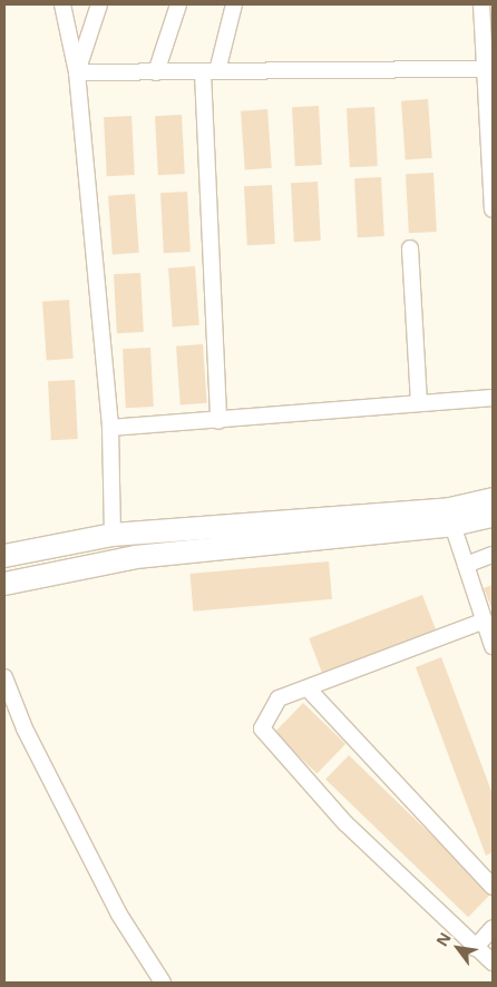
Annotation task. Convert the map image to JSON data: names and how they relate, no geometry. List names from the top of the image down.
{
  "north": "top left"
}
